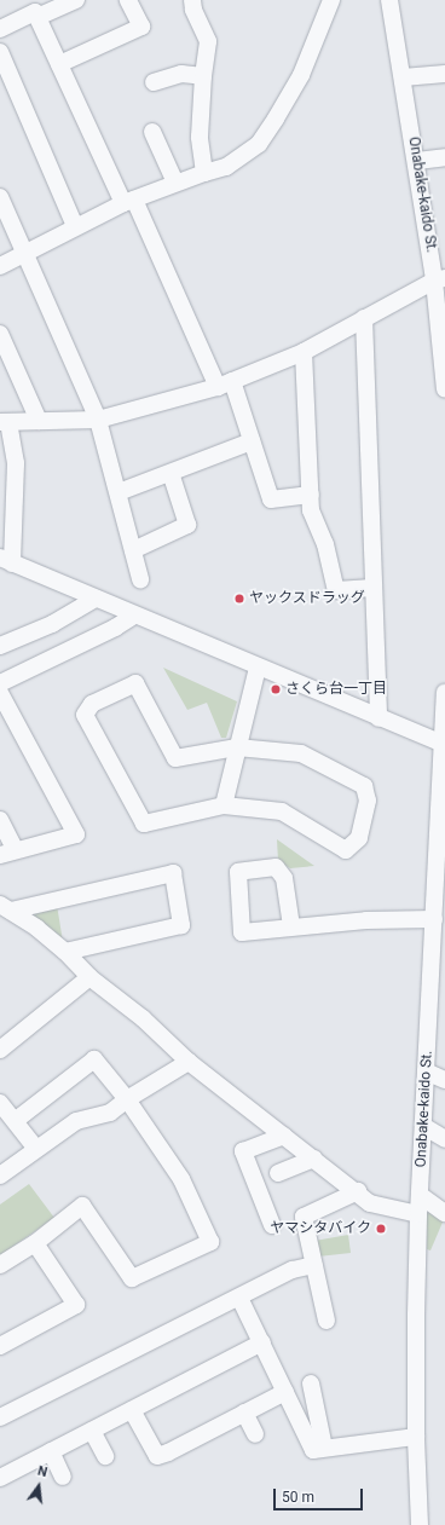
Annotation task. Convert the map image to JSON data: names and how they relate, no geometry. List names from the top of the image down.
{
  "streets": {
    "street": ["Onabake-kaido St."]
  },
  "places": ["ヤックスドラッグ", "さくら台一丁目", "ヤマシタバイク"],
  "scale_bar": "50 m",
  "north": "top"
}
